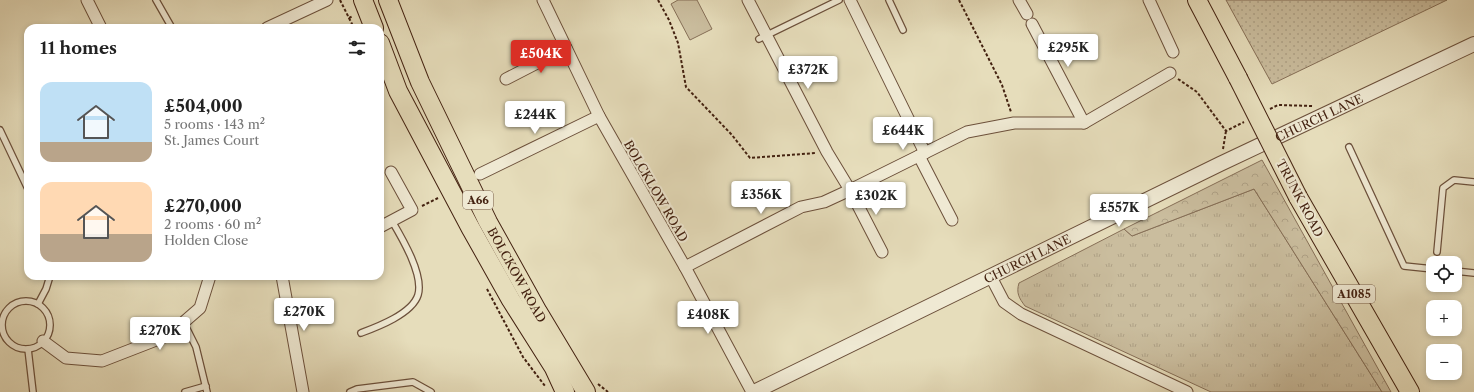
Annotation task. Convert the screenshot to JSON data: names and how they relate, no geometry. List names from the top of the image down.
{
  "streets": {
    "main road": [
      "TRUNK ROAD",
      "A66",
      "BOLCKOW ROAD",
      "A1085"
    ],
    "street": ["CHURCH LANE", "BOLCKLOW ROAD"]
  },
  "crossings": [
    ["CHURCH LANE", "BOLCKLOW ROAD"]
  ],
  "page": {
    "heading": "11 homes",
    "price": [
      "£295K",
      "£504K",
      "£372K",
      "£244K",
      "£644K",
      "£356K",
      "£302K",
      "£557K",
      "£270K",
      "£408K",
      "£270K"
    ],
    "list": [
      {
        "name": "£504,000",
        "note": "5 rooms · 143 m² · St. James Court"
      },
      {
        "name": "£270,000",
        "note": "2 rooms · 60 m² · Holden Close"
      }
    ],
    "map_buttons": ["+", "−"]
  }
}
